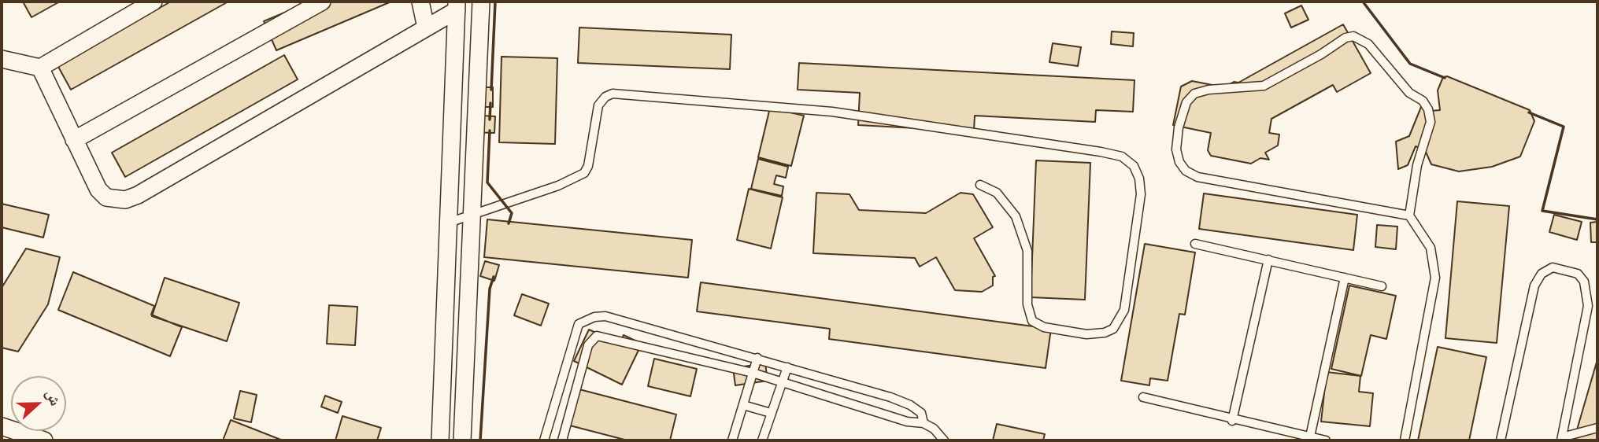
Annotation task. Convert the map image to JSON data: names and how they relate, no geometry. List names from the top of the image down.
{
  "north": "right"
}
